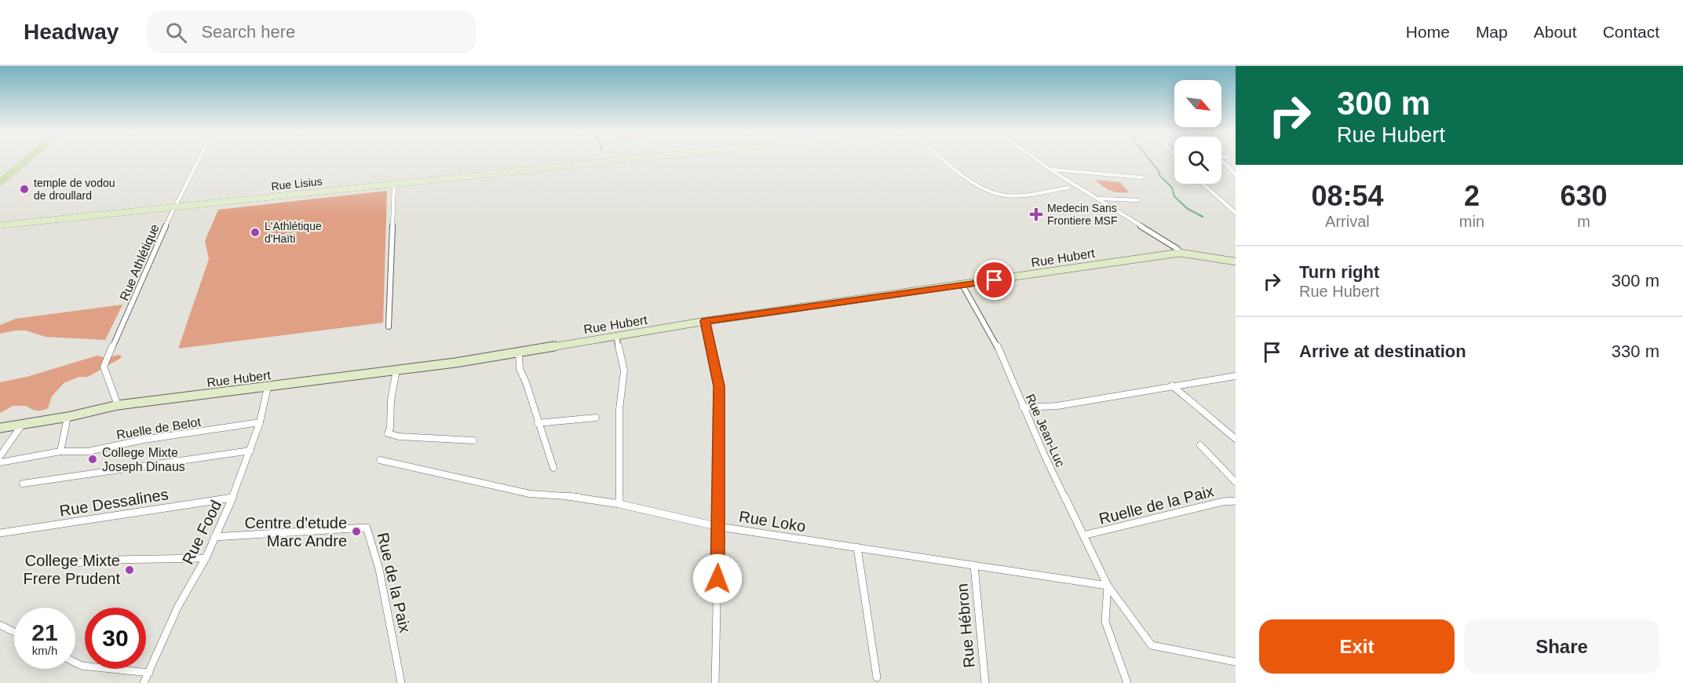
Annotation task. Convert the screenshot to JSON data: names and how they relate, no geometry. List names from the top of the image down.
{
  "streets": {
    "street": [
      "Rue Lisius",
      "Rue Hubert",
      "Rue Athlétique",
      "Ruelle de Belot",
      "Rue Jean-Luc",
      "Rue Dessalines",
      "Ruelle de la Paix",
      "Rue Loko",
      "Rue Food",
      "Rue de la Paix",
      "Rue Hébron"
    ]
  },
  "crossings": [
    ["Rue Lisius", "Rue Athlétique"],
    ["Rue Hubert", "Rue Athlétique"],
    ["Rue Hubert", "Rue Jean-Luc"],
    ["Rue Hubert", "Rue Food"],
    ["Ruelle de Belot", "Rue Food"],
    ["Rue Jean-Luc", "Ruelle de la Paix"],
    ["Rue Jean-Luc", "Rue Loko"],
    ["Rue Dessalines", "Rue Food"],
    ["Rue Loko", "Rue Hébron"],
    ["Rue Food", "Rue de la Paix"]
  ],
  "places": {
    "other": [
      "temple de vodou de droullard",
      "L'Athlétique d'Haïti",
      "College Mixte Joseph Dinaus",
      "Centre d'etude Marc Andre",
      "College Mixte Frere Prudent"
    ],
    "health": ["Medecin Sans Frontiere MSF"]
  },
  "north": "bottom right",
  "page": {
    "header": "Headway",
    "search": "Search here",
    "nav": [
      "Home",
      "Map",
      "About",
      "Contact"
    ],
    "turn": ["300 m", "Rue Hubert"],
    "eta": [
      "08:54",
      "Arrival",
      "2",
      "min",
      "630",
      "m"
    ],
    "list": [
      {
        "name": "Turn right",
        "note": "Rue Hubert",
        "value": "300 m"
      },
      {
        "name": "Arrive at destination",
        "value": "330 m"
      }
    ],
    "speed": "21 km/h",
    "limit": "30",
    "buttons": ["Exit", "Share"]
  }
}
